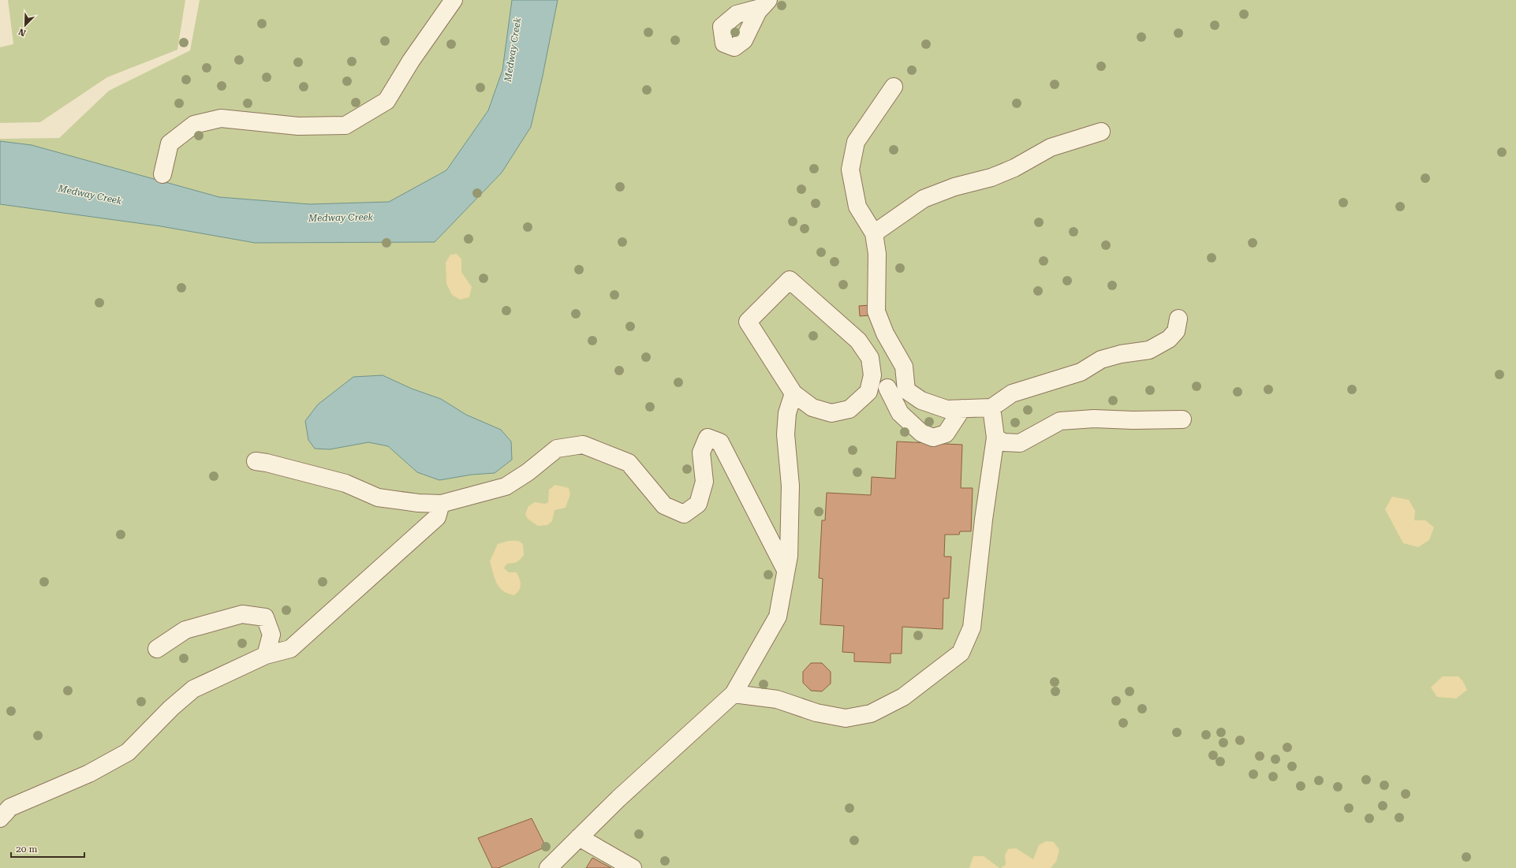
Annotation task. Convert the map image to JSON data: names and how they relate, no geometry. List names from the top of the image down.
{
  "water": ["Medway Creek"],
  "scale_bar": "20 m",
  "north": "bottom left"
}
